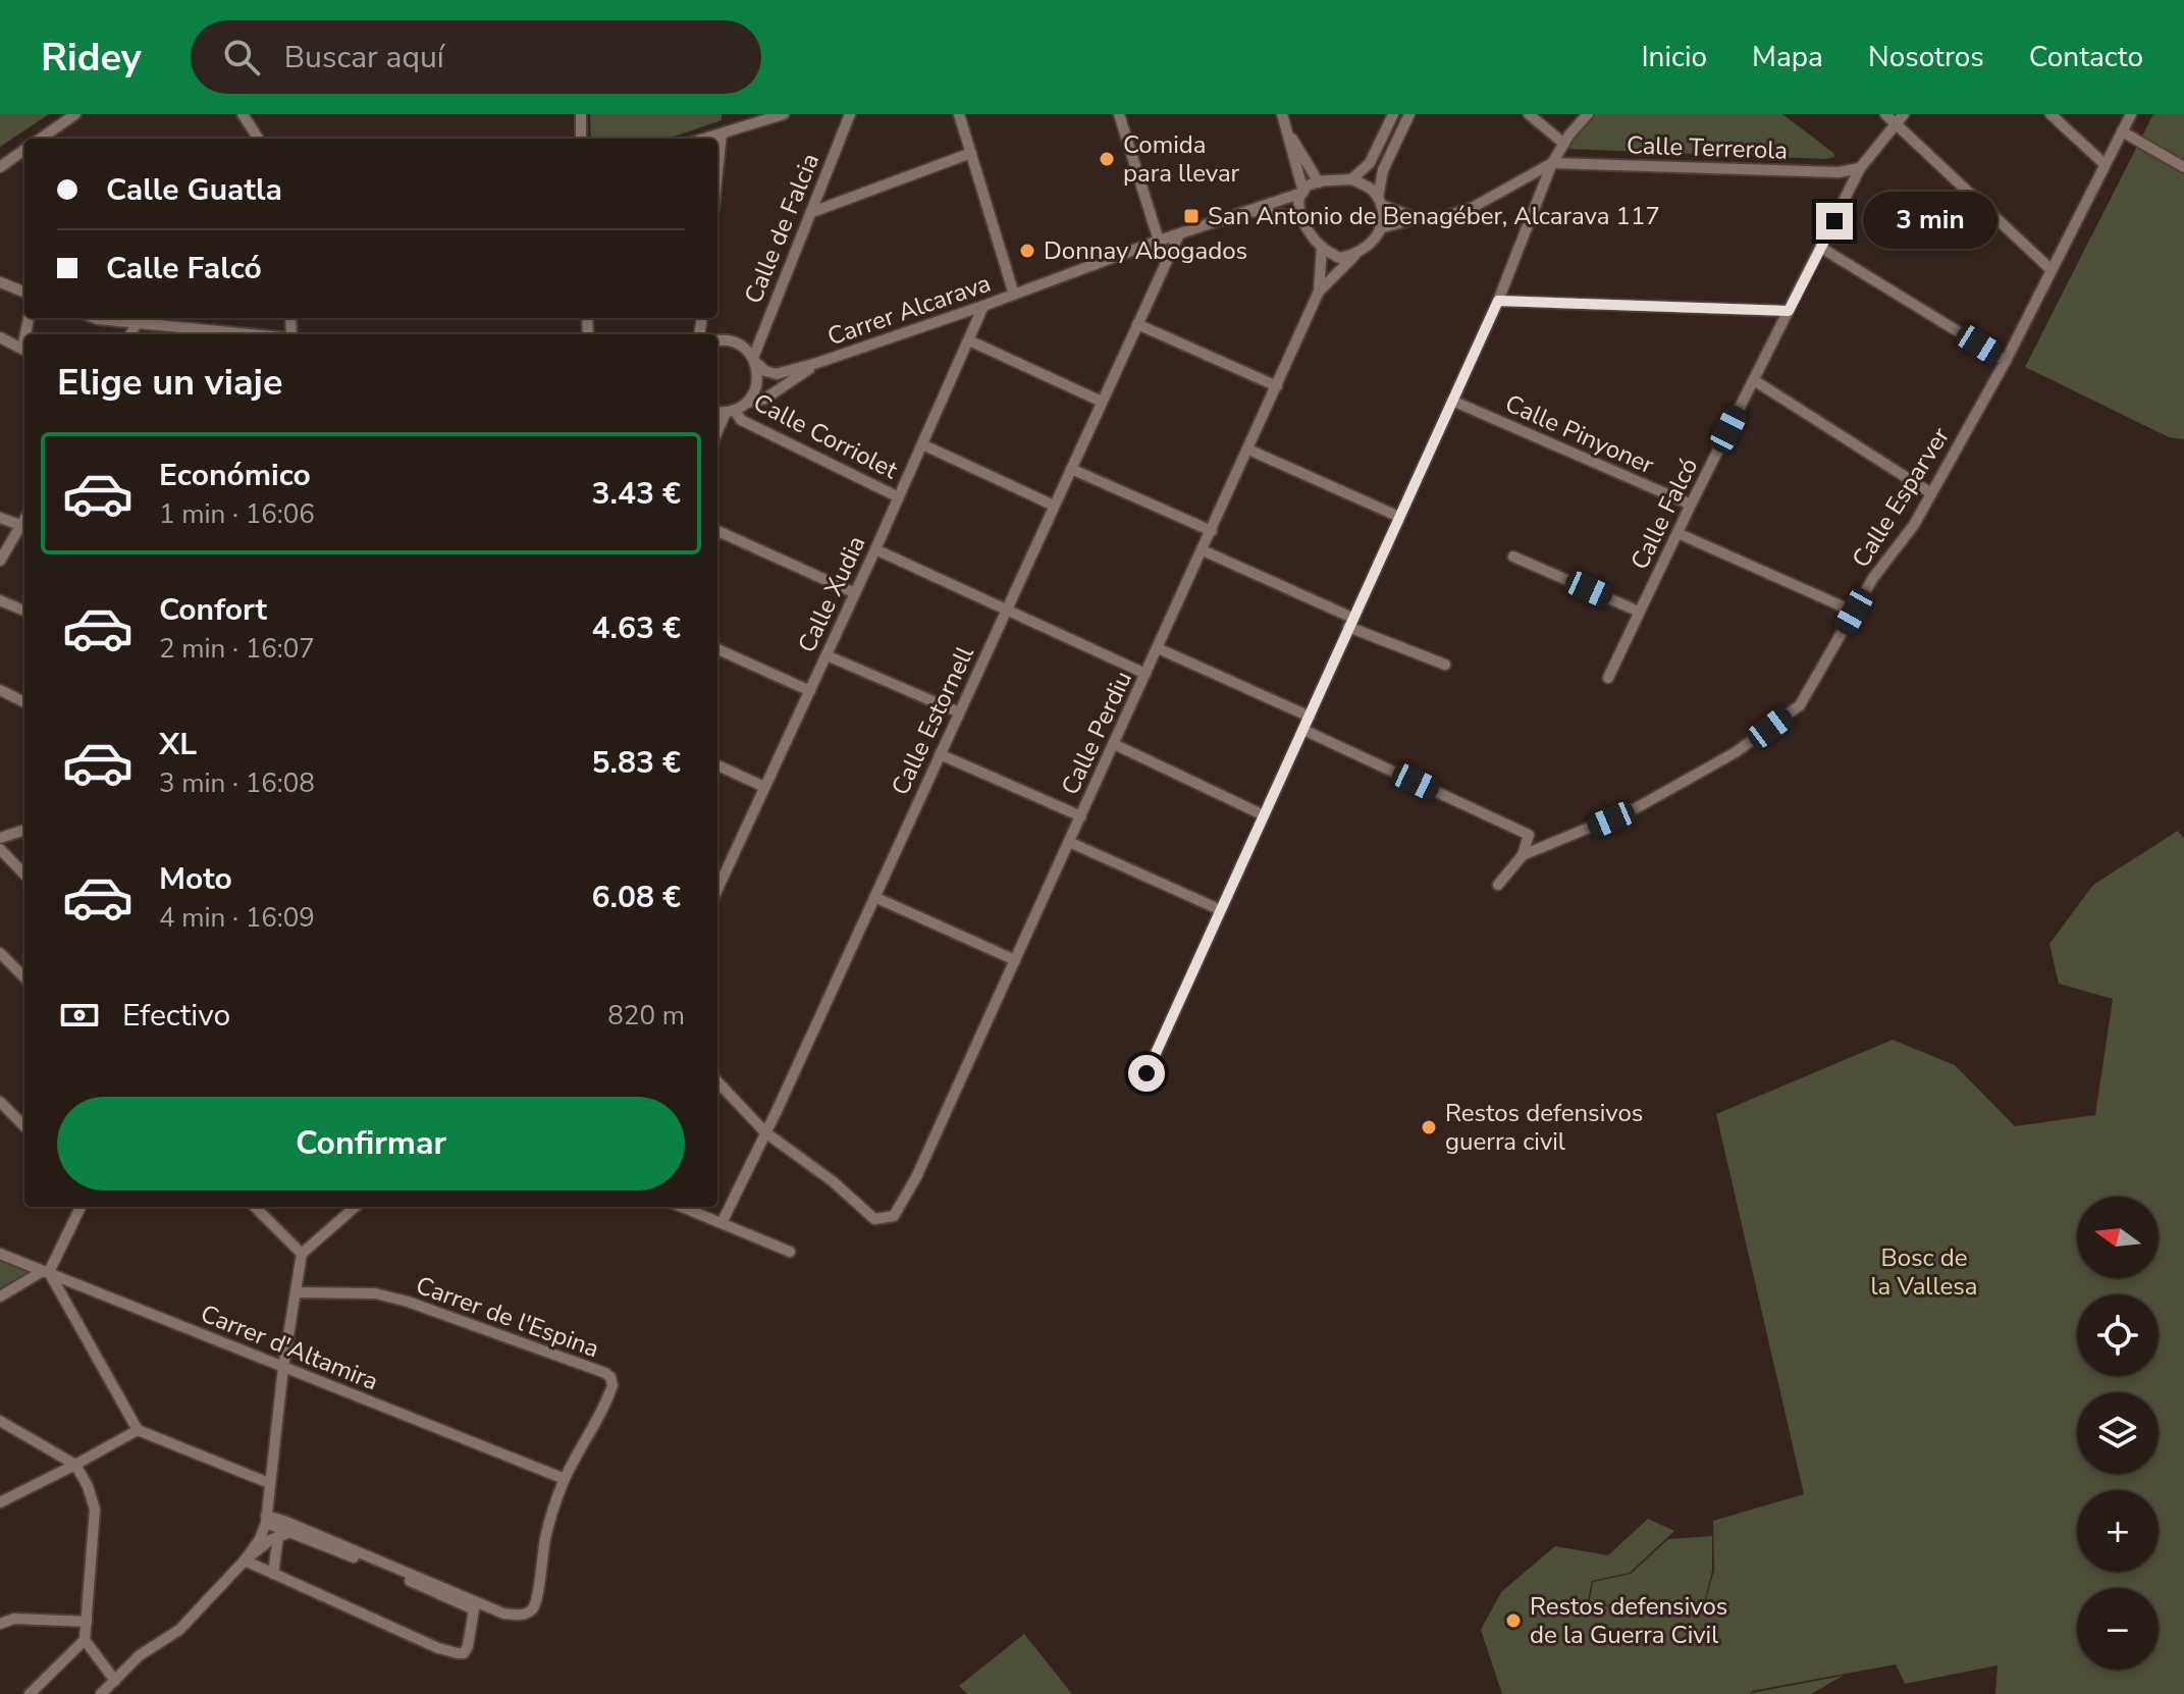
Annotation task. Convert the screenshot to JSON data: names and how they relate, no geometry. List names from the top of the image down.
{
  "streets": {
    "street": [
      "Calle Terrerola",
      "Calle de Falcia",
      "Carrer Alcarava",
      "Calle Pinyoner",
      "Calle Corriolet",
      "Calle Esparver",
      "Calle Falcó",
      "Calle Xudia",
      "Calle Estornell",
      "Calle Perdiu",
      "Carrer de l'Espina",
      "Carrer d'Altamira"
    ]
  },
  "crossings": [
    ["Calle Terrerola", "Calle Falcó"],
    ["Calle de Falcia", "Carrer Alcarava"],
    ["Carrer Alcarava", "Calle Corriolet"],
    ["Carrer Alcarava", "Calle Xudia"],
    ["Carrer Alcarava", "Calle Estornell"],
    ["Carrer Alcarava", "Calle Perdiu"],
    ["Calle Pinyoner", "Calle Falcó"],
    ["Calle Corriolet", "Calle Xudia"],
    ["Calle Estornell", "Calle Perdiu"],
    ["Carrer de l'Espina", "Carrer d'Altamira"]
  ],
  "parks": ["Bosc de la Vallesa"],
  "places": {
    "other": [
      "Comida para llevar",
      "Donnay Abogados",
      "Restos defensivos guerra civil",
      "Restos defensivos de la Guerra Civil"
    ],
    "transit": ["San Antonio de Benagéber, Alcarava 117"]
  },
  "north": "left",
  "page": {
    "header": "Ridey",
    "search": "Buscar aquí",
    "nav": [
      "Inicio",
      "Mapa",
      "Nosotros",
      "Contacto"
    ],
    "banner": ["Calle Guatla", "Calle Falcó"],
    "bubble": "3 min",
    "heading": "Elige un viaje",
    "list": [
      {
        "name": "Económico",
        "note": "1 min · 16:06",
        "value": "3.43 €"
      },
      {
        "name": "Confort",
        "note": "2 min · 16:07",
        "value": "4.63 €"
      },
      {
        "name": "XL",
        "note": "3 min · 16:08",
        "value": "5.83 €"
      },
      {
        "name": "Moto",
        "note": "4 min · 16:09",
        "value": "6.08 €"
      }
    ],
    "pay": ["Efectivo", "820 m"],
    "buttons": "Confirmar",
    "map_buttons": ["+", "−"]
  }
}
